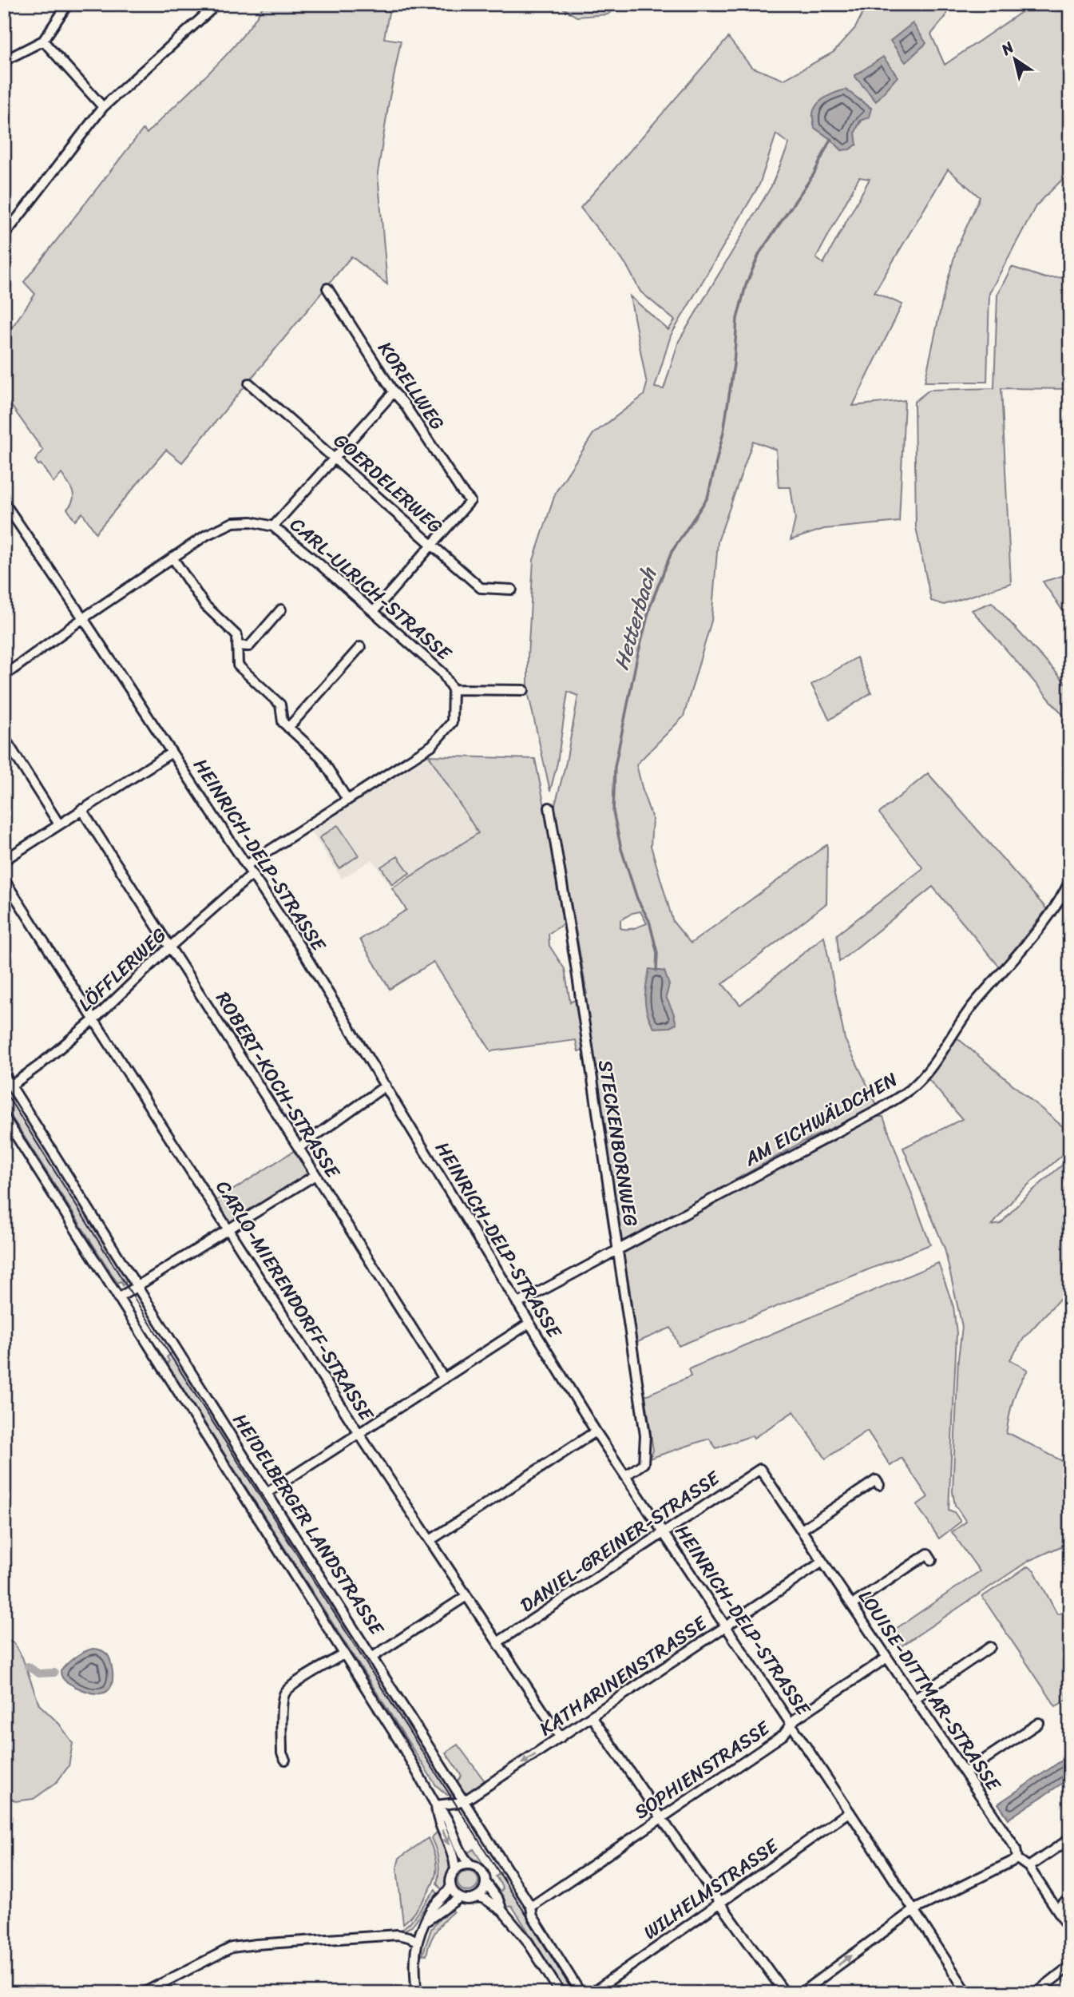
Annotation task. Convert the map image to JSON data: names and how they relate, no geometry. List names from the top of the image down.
{
  "streets": {
    "street": [
      "KORELLWEG",
      "GOERDELERWEG",
      "CARL-ULRICH-STRASSE",
      "HEINRICH-DELP-STRASSE",
      "LÖFFLERWEG",
      "ROBERT-KOCH-STRASSE",
      "AM EICHWÄLDCHEN",
      "STECKENBORNWEG",
      "CARLO-MIERENDORFF-STRASSE",
      "HEIDELBERGER LANDSTRASSE",
      "DANIEL-GREINER-STRASSE",
      "KATHARINENSTRASSE",
      "LOUISE-DITTMAR-STRASSE",
      "SOPHIENSTRASSE",
      "WILHELMSTRASSE"
    ]
  },
  "crossings": [
    ["KORELLWEG", "GOERDELERWEG"],
    ["CARL-ULRICH-STRASSE", "HEINRICH-DELP-STRASSE"],
    ["HEINRICH-DELP-STRASSE", "LÖFFLERWEG"],
    ["HEINRICH-DELP-STRASSE", "AM EICHWÄLDCHEN"],
    ["HEINRICH-DELP-STRASSE", "STECKENBORNWEG"],
    ["HEINRICH-DELP-STRASSE", "DANIEL-GREINER-STRASSE"],
    ["HEINRICH-DELP-STRASSE", "KATHARINENSTRASSE"],
    ["HEINRICH-DELP-STRASSE", "SOPHIENSTRASSE"],
    ["HEINRICH-DELP-STRASSE", "WILHELMSTRASSE"],
    ["LÖFFLERWEG", "ROBERT-KOCH-STRASSE"],
    ["LÖFFLERWEG", "CARLO-MIERENDORFF-STRASSE"],
    ["LÖFFLERWEG", "HEIDELBERGER LANDSTRASSE"],
    ["AM EICHWÄLDCHEN", "STECKENBORNWEG"],
    ["CARLO-MIERENDORFF-STRASSE", "DANIEL-GREINER-STRASSE"],
    ["CARLO-MIERENDORFF-STRASSE", "KATHARINENSTRASSE"],
    ["HEIDELBERGER LANDSTRASSE", "KATHARINENSTRASSE"],
    ["HEIDELBERGER LANDSTRASSE", "SOPHIENSTRASSE"],
    ["DANIEL-GREINER-STRASSE", "LOUISE-DITTMAR-STRASSE"],
    ["KATHARINENSTRASSE", "LOUISE-DITTMAR-STRASSE"],
    ["LOUISE-DITTMAR-STRASSE", "SOPHIENSTRASSE"]
  ],
  "water": ["Hetterbach"],
  "north": "top left"
}
